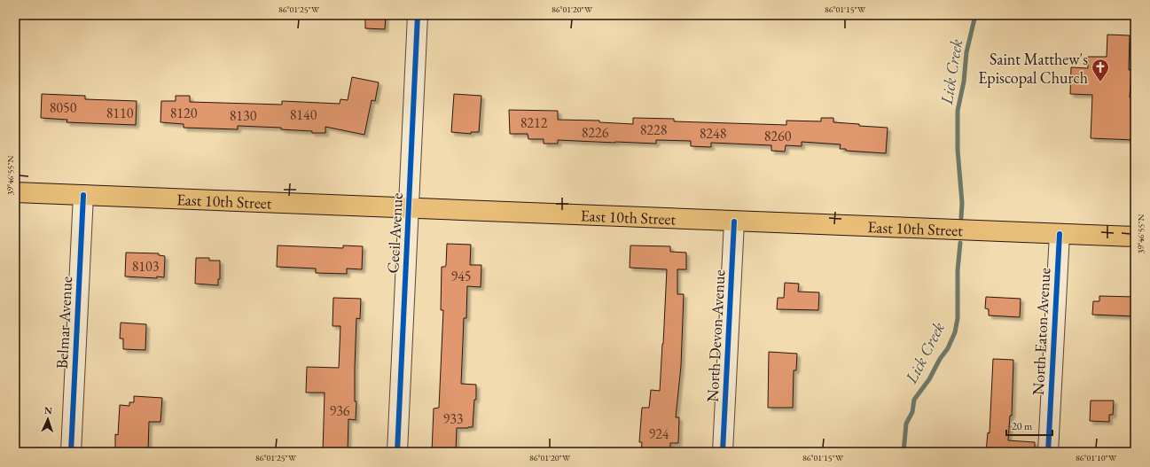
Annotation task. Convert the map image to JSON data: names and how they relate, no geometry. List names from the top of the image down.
{
  "streets": {
    "main road": ["East 10th Street"],
    "street": [
      "Cecil Avenue",
      "Belmar Avenue",
      "North Eaton Avenue",
      "North Devon Avenue"
    ]
  },
  "crossings": [
    ["East 10th Street", "Cecil Avenue"],
    ["East 10th Street", "Belmar Avenue"],
    ["East 10th Street", "North Eaton Avenue"],
    ["East 10th Street", "North Devon Avenue"]
  ],
  "water": ["Lick Creek"],
  "places": {
    "church": ["Saint Matthew's Episcopal Church"]
  },
  "house_numbers": [
    "8050",
    "8110",
    "8120",
    "8140",
    "8130",
    "8212",
    "8228",
    "8226",
    "8248",
    "8260",
    "8103",
    "945",
    "936",
    "933",
    "924"
  ],
  "scale_bar": "20 m",
  "north": "top",
  "coordinates": [
    "86°01'25\"W",
    "86°01'20\"W",
    "86°01'15\"W",
    "39°46'55\"N",
    "86°01'10\"W"
  ]
}
